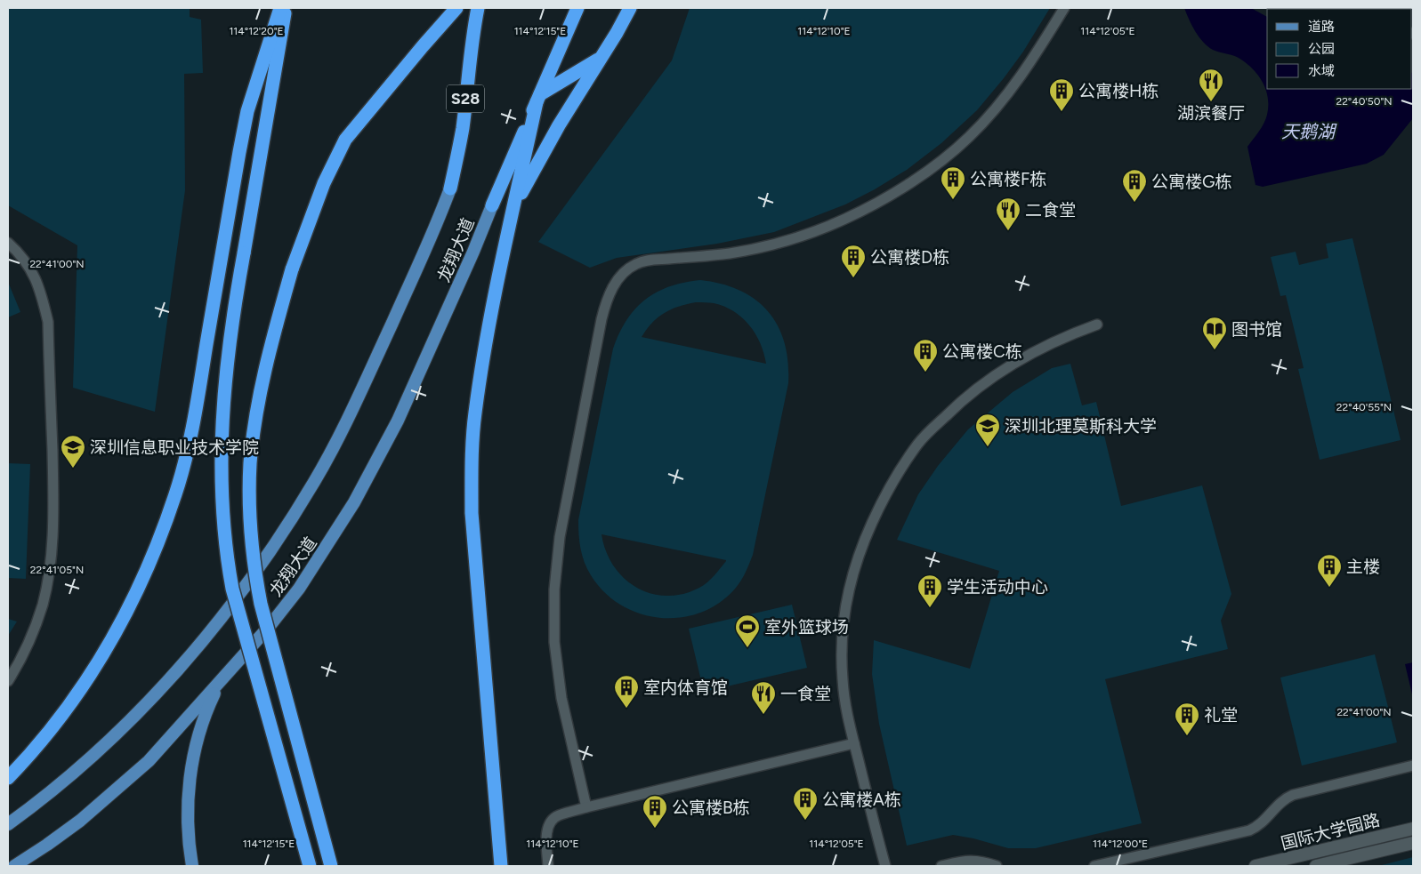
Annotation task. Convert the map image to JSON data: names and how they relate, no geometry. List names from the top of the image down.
{
  "streets": {
    "highway": ["S28"],
    "main road": ["龙翔大道"],
    "street": ["国际大学园路"]
  },
  "crossings": [
    ["S28", "龙翔大道"]
  ],
  "water": ["天鹅湖"],
  "places": {
    "restaurant": ["湖滨餐厅", "二食堂", "一食堂"],
    "building": [
      "公寓楼H栋",
      "公寓楼F栋",
      "公寓楼G栋",
      "公寓楼D栋",
      "公寓楼C栋",
      "主楼",
      "学生活动中心",
      "室内体育馆",
      "礼堂",
      "公寓楼A栋",
      "公寓楼B栋"
    ],
    "library": ["图书馆"],
    "school or university": ["深圳北理莫斯科大学", "深圳信息职业技术学院"],
    "sports": ["室外篮球场"]
  },
  "legend": ["道路", "公园", "水域"],
  "coordinates": [
    "114°12'20\"E",
    "114°12'15\"E",
    "114°12'10\"E",
    "114°12'05\"E",
    "22°40'50\"N",
    "22°41'00\"N",
    "22°40'55\"N",
    "22°41'05\"N",
    "114°12'00\"E"
  ]
}
